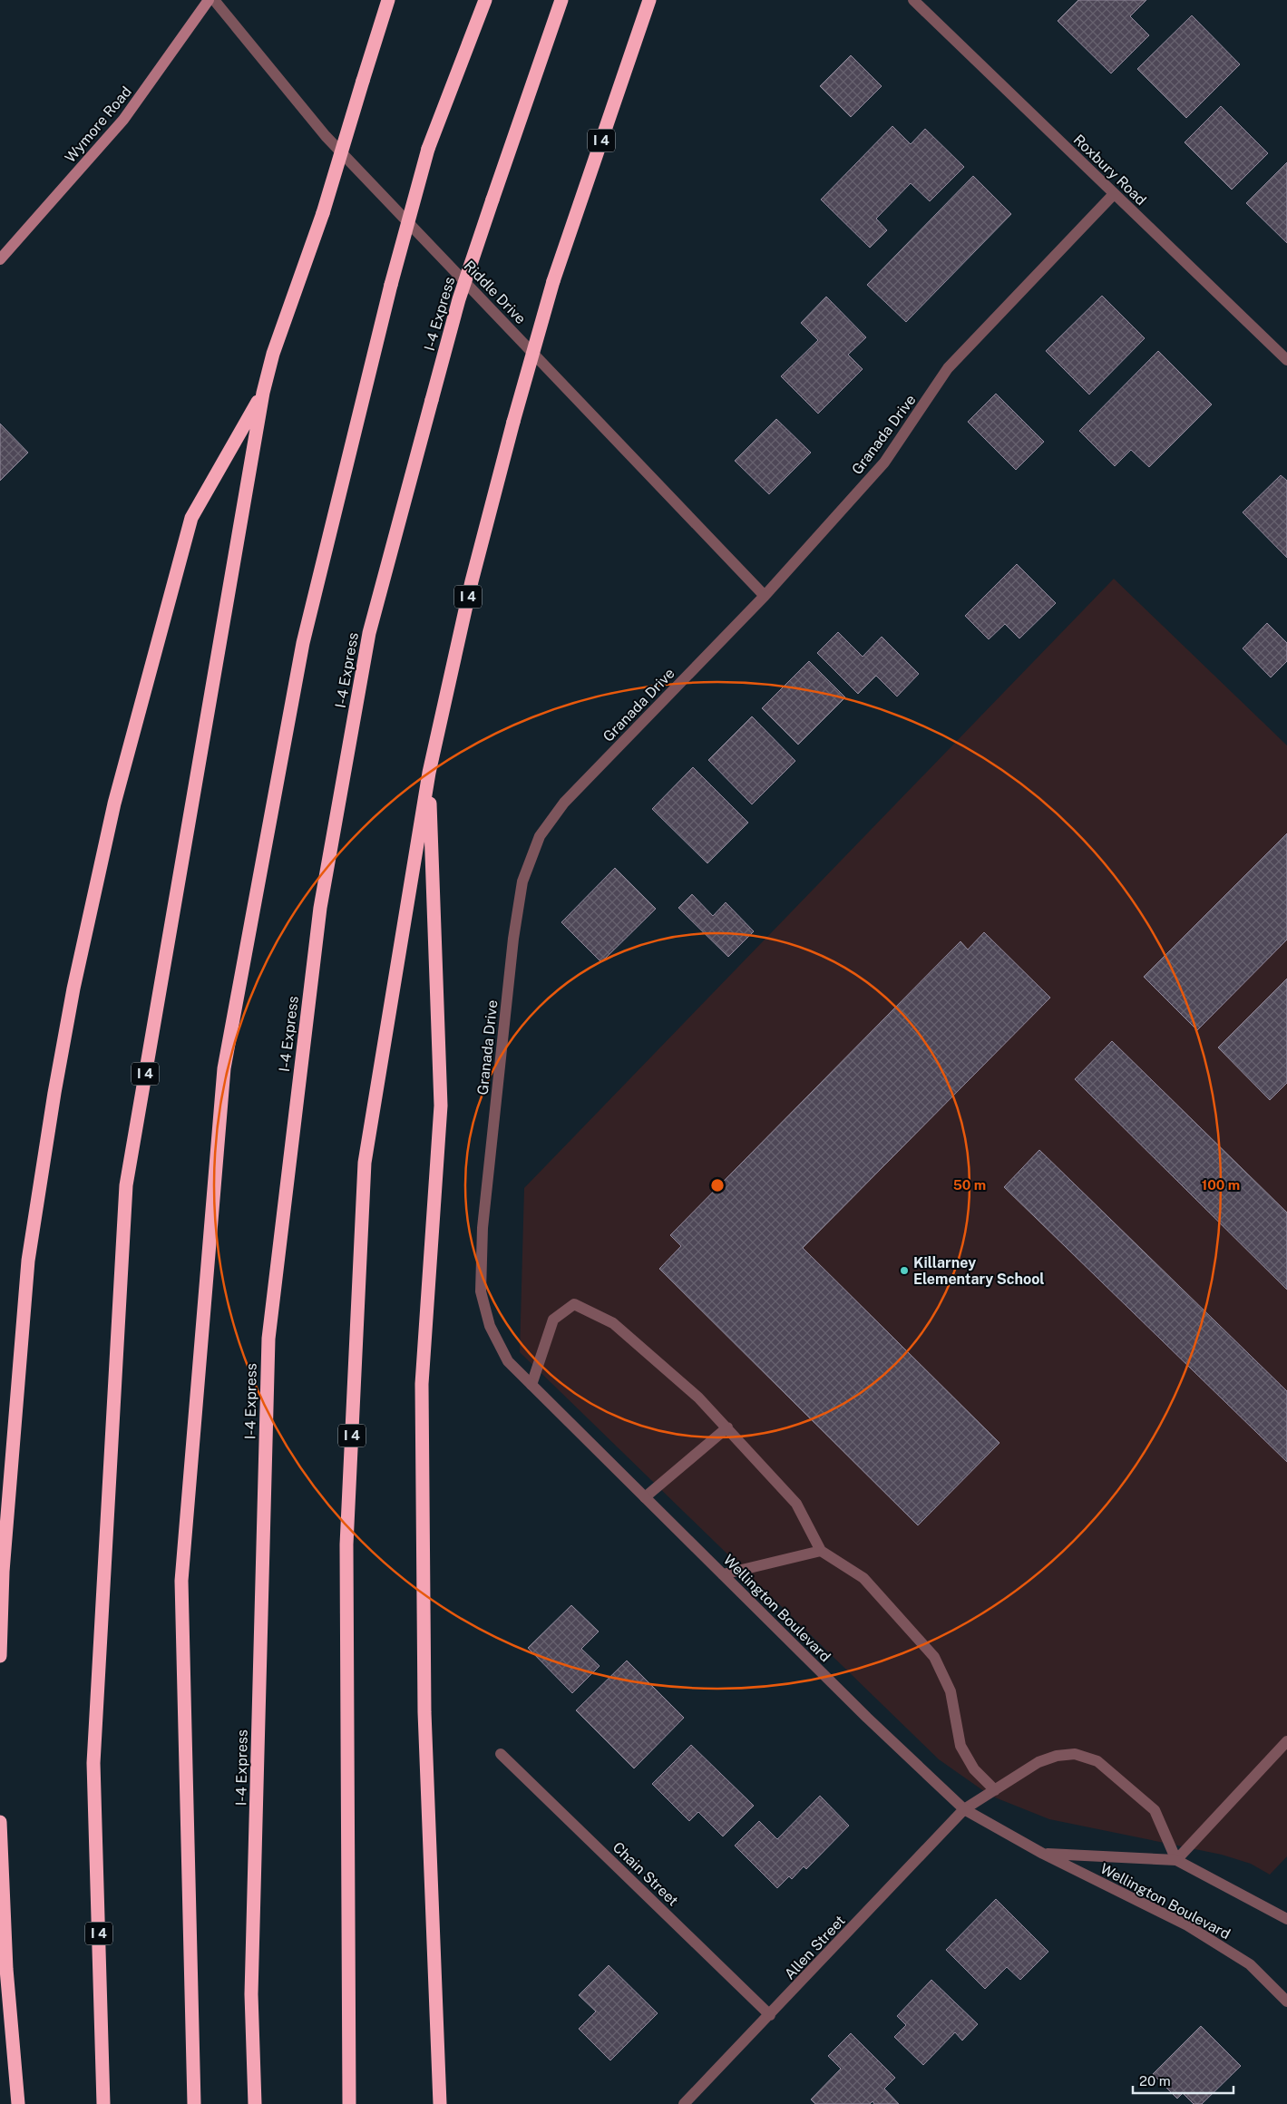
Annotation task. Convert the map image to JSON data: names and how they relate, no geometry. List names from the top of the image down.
{
  "streets": {
    "highway": ["I 4", "I-4 Express"],
    "main road": ["Wymore Road"],
    "street": [
      "Roxbury Road",
      "Riddle Drive",
      "Granada Drive",
      "Wellington Boulevard",
      "Chain Street",
      "Allen Street"
    ]
  },
  "crossings": [
    ["Roxbury Road", "Granada Drive"],
    ["Riddle Drive", "Granada Drive"],
    ["Granada Drive", "Wellington Boulevard"],
    ["Wellington Boulevard", "Allen Street"],
    ["Chain Street", "Allen Street"]
  ],
  "places": ["Killarney Elementary School"],
  "scale_bar": "20 m",
  "rings": ["50 m", "100 m"]
}
